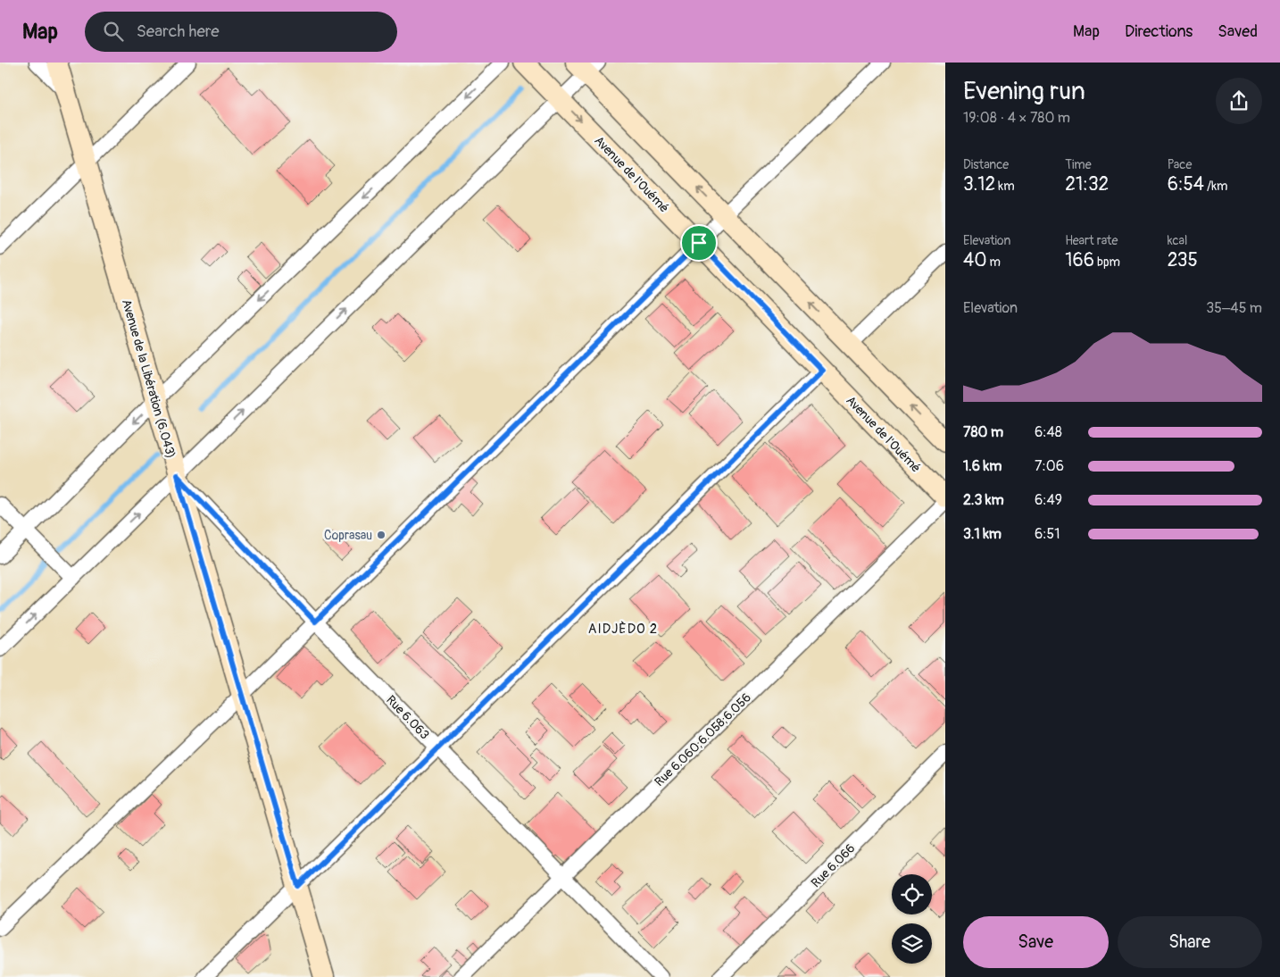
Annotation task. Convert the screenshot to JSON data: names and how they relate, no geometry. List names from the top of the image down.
{
  "streets": {
    "main road": ["Avenue de l'Ouémé", "Avenue de la Libération (6.043)"],
    "street": ["Rue 6.063", "Rue 6.060;6.058;6.056", "Rue 6.066"]
  },
  "crossings": [
    ["Avenue de la Libération (6.043)", "Rue 6.063"],
    ["Rue 6.063", "Rue 6.060;6.058;6.056"]
  ],
  "districts": ["AIDJÈDO 2"],
  "places": ["Coprasau"],
  "page": {
    "header": "Map",
    "search": "Search here",
    "nav": ["Map", "Directions", "Saved"],
    "heading": ["Evening run", "19:08 · 4 × 780 m"],
    "stats": [
      ["Distance", "3.12 km"],
      ["Time", "21:32"],
      ["Pace", "6:54 /km"],
      ["Elevation", "40 m"],
      ["Heart rate", "166 bpm"],
      ["kcal", "235"]
    ],
    "chart": ["Elevation", "35–45 m"],
    "list": [
      {
        "name": "780 m",
        "note": "6:48"
      },
      {
        "name": "1.6 km",
        "note": "7:06"
      },
      {
        "name": "2.3 km",
        "note": "6:49"
      },
      {
        "name": "3.1 km",
        "note": "6:51"
      }
    ],
    "buttons": ["Save", "Share"]
  }
}
